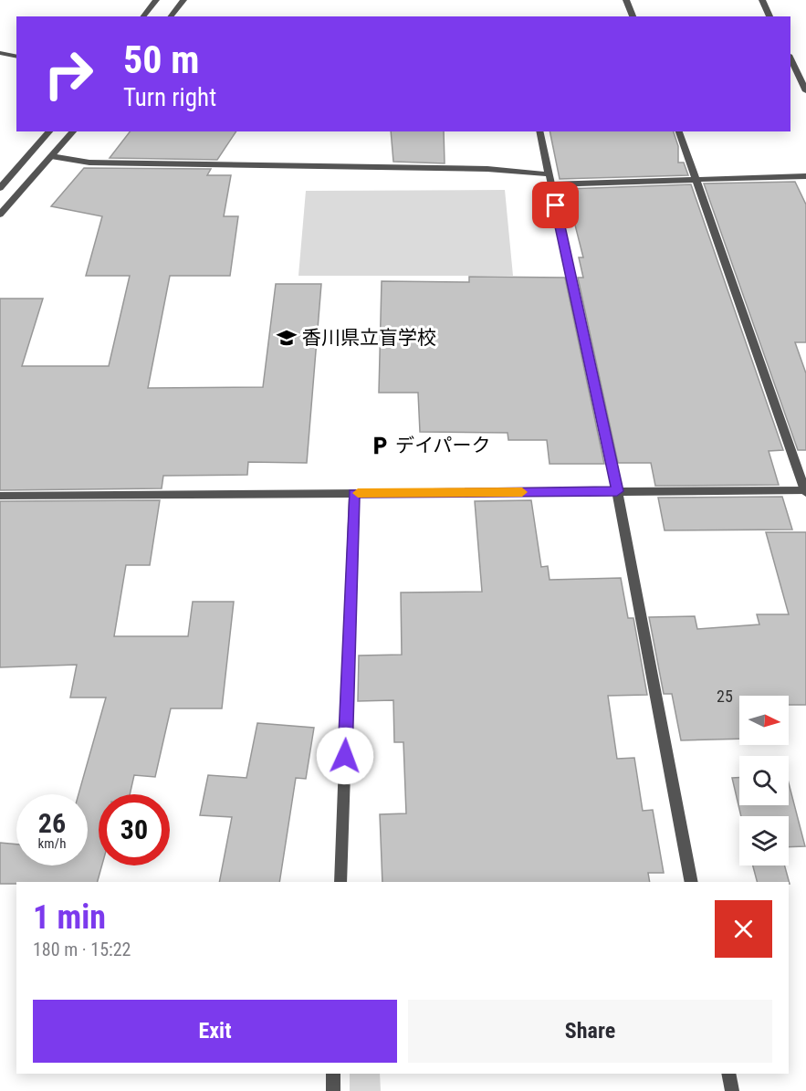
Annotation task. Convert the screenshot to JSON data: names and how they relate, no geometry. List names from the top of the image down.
{
  "places": {
    "school or university": ["香川県立盲学校"],
    "parking": ["デイパーク"]
  },
  "house_numbers": ["25"],
  "north": "right",
  "page": {
    "turn": ["50 m", "Turn right"],
    "speed": "26 km/h",
    "limit": "30",
    "heading": ["1 min", "180 m · 15:22"],
    "buttons": ["Exit", "Share"]
  }
}
